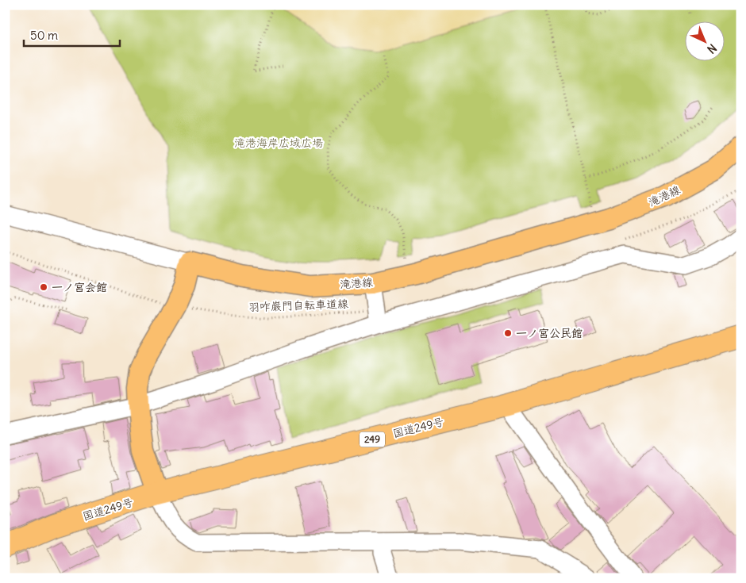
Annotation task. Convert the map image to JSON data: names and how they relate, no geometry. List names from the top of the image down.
{
  "streets": {
    "highway": ["国道249号", "249"],
    "main road": ["滝港線"],
    "path": ["羽咋巌門自転車道線"]
  },
  "parks": ["滝港海岸広域広場"],
  "places": ["一ノ宮会館", "一ノ宮公民館"],
  "scale_bar": "50 m",
  "north": "bottom right"
}
